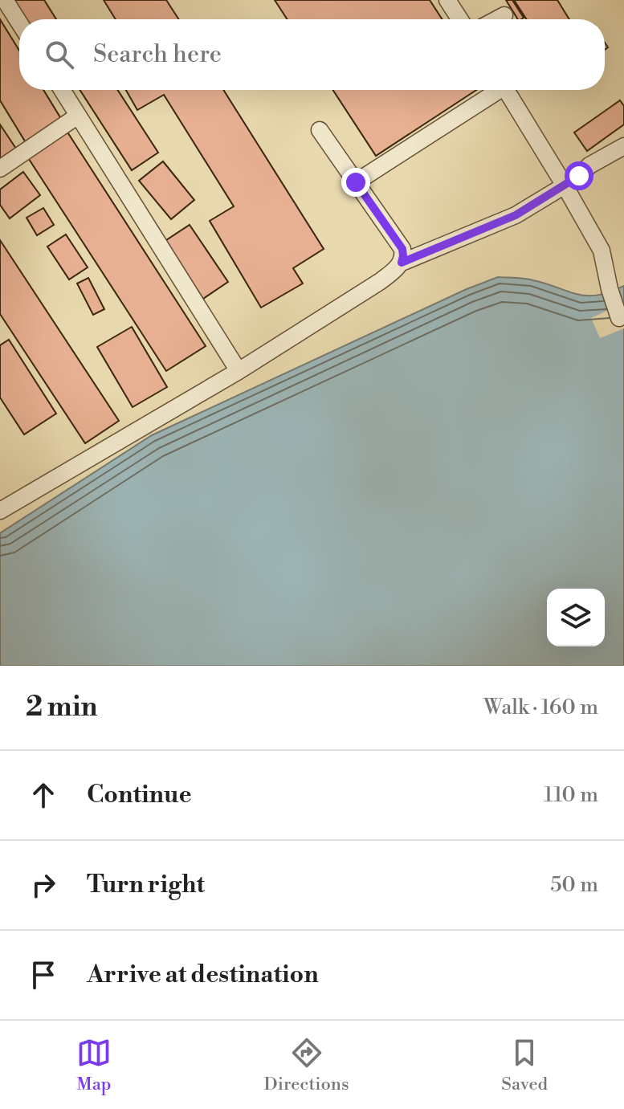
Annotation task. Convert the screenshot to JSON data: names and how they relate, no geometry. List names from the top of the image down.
{
  "page": {
    "search": "Search here",
    "heading": ["2 min", "Walk · 160 m"],
    "list": [
      ["Continue", "110 m"],
      ["Turn right", "50 m"],
      "Arrive at destination"
    ],
    "nav": ["Map", "Directions", "Saved"]
  }
}
